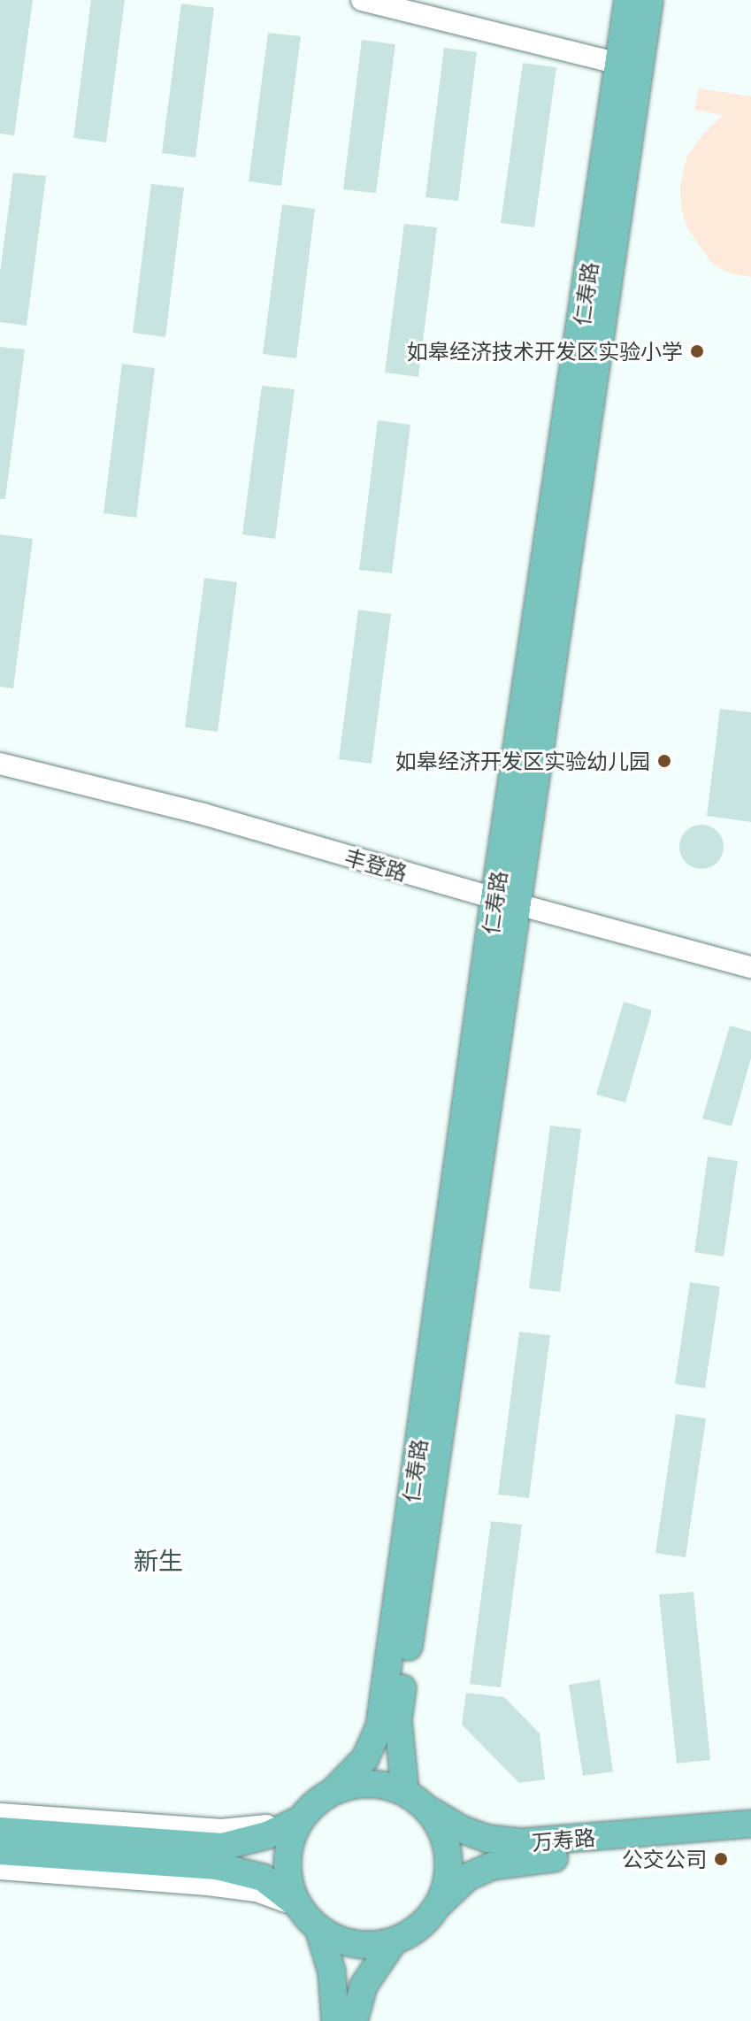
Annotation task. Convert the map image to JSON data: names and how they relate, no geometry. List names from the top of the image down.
{
  "streets": {
    "main road": ["仁寿路", "万寿路"],
    "street": ["丰登路"]
  },
  "crossings": [
    ["仁寿路", "丰登路"],
    ["仁寿路", "万寿路"]
  ],
  "districts": ["新生"],
  "places": ["如皋经济技术开发区实验小学", "如皋经济开发区实验幼儿园", "公交公司"]
}
